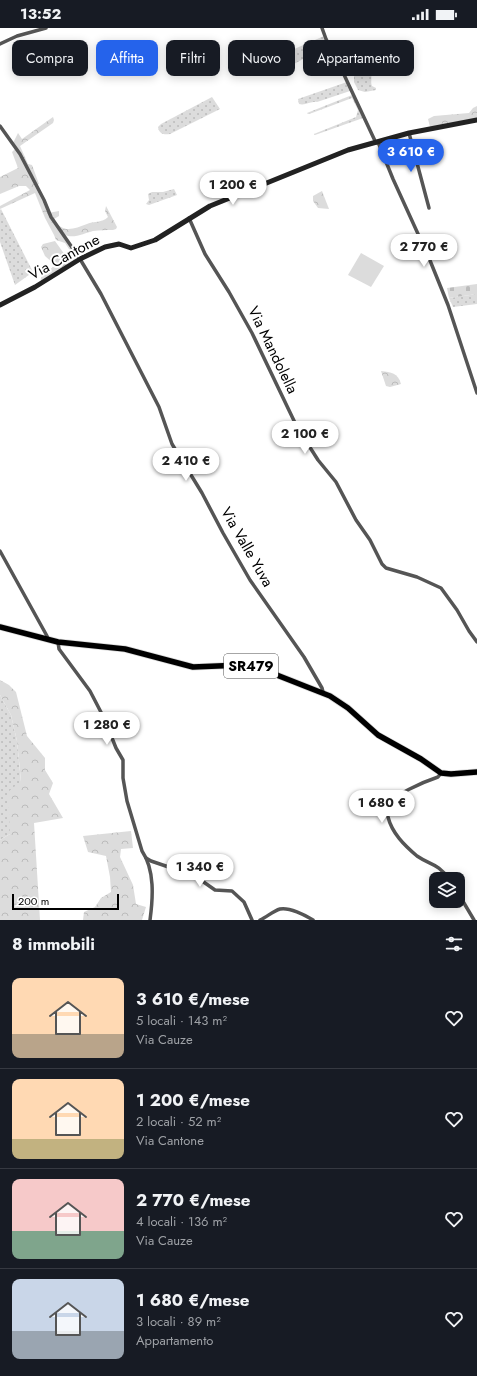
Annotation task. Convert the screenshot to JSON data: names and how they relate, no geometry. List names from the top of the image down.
{
  "streets": {
    "main road": ["Via Cantone", "SR479"],
    "street": ["Via Mandolella", "Via Valle Yuva"]
  },
  "crossings": [
    ["Via Cantone", "Via Mandolella"],
    ["Via Cantone", "Via Valle Yuva"],
    ["Via Valle Yuva", "SR479"]
  ],
  "scale_bar": "200 m",
  "page": {
    "status": "13:52",
    "chip": [
      "Compra",
      "Affitta",
      "Filtri",
      "Nuovo",
      "Appartamento"
    ],
    "price": [
      "3 610 €",
      "1 200 €",
      "2 770 €",
      "2 100 €",
      "2 410 €",
      "1 280 €",
      "1 680 €",
      "1 340 €"
    ],
    "scale": "200 m",
    "heading": "8 immobili",
    "list": [
      {
        "name": "3 610 €/mese",
        "note": "5 locali · 143 m² · Via Cauze"
      },
      {
        "name": "1 200 €/mese",
        "note": "2 locali · 52 m² · Via Cantone"
      },
      {
        "name": "2 770 €/mese",
        "note": "4 locali · 136 m² · Via Cauze"
      },
      {
        "name": "1 680 €/mese",
        "note": "3 locali · 89 m² · Appartamento"
      }
    ]
  }
}
